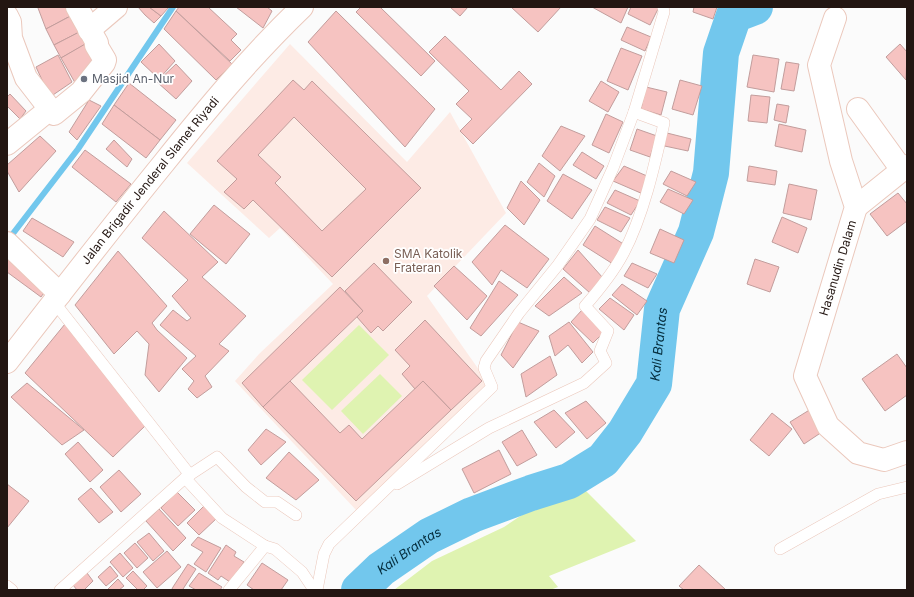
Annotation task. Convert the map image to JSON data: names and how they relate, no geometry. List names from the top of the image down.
{
  "streets": {
    "street": ["Jalan Brigadir Jenderal Slamet Riyadi", "Hasanudin Dalam"]
  },
  "water": ["Kali Brantas"],
  "places": ["Masjid An-Nur", "SMA Katolik Frateran"]
}
